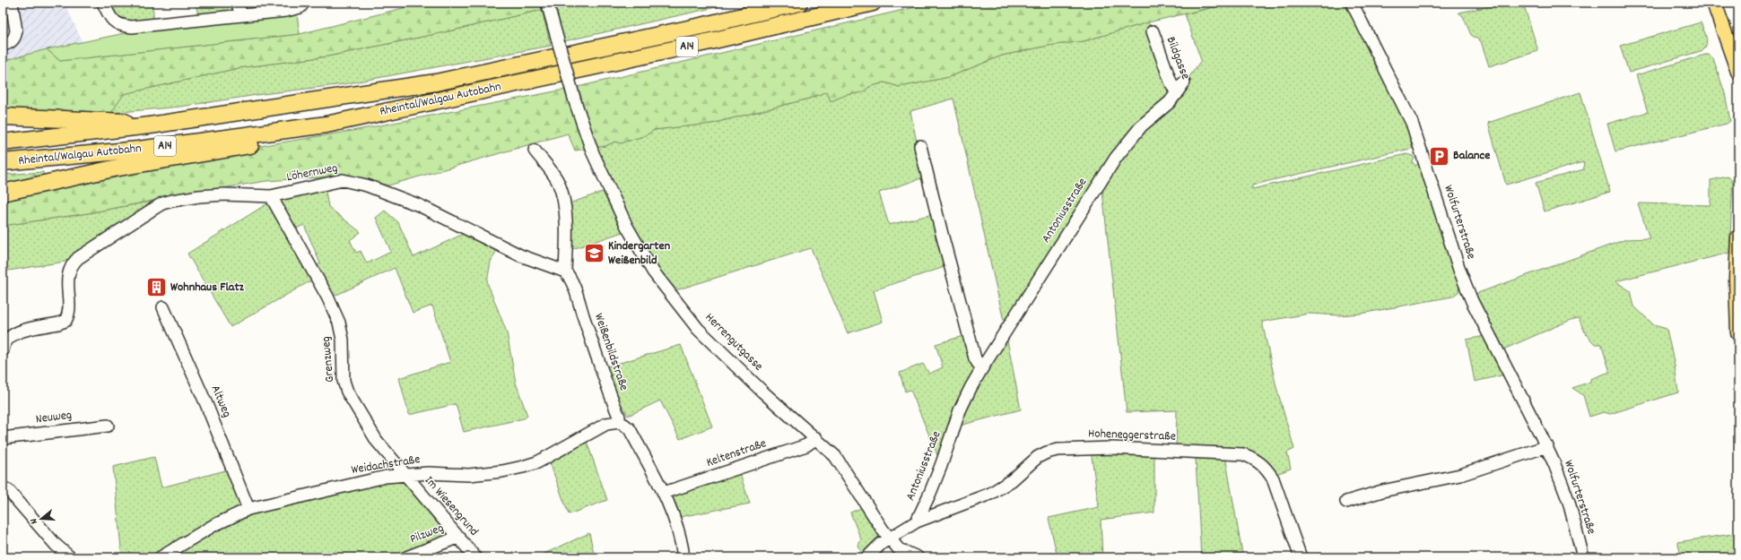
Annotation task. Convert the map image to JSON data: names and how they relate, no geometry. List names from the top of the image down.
{
  "streets": {
    "highway": ["A14", "Rheintal/Walgau Autobahn"],
    "street": [
      "Bildgasse",
      "Löhernweg",
      "Antoniusstraße",
      "Wolfurterstraße",
      "Herrengutgasse",
      "Weißenbildstraße",
      "Grenzweg",
      "Altweg",
      "Neuweg",
      "Hoheneggerstraße",
      "Keltenstraße",
      "Weidachstraße",
      "Im Wiesengrund",
      "Pilzweg"
    ]
  },
  "crossings": [
    ["Bildgasse", "Antoniusstraße"],
    ["Löhernweg", "Weißenbildstraße"],
    ["Löhernweg", "Grenzweg"],
    ["Antoniusstraße", "Herrengutgasse"],
    ["Antoniusstraße", "Hoheneggerstraße"],
    ["Herrengutgasse", "Keltenstraße"],
    ["Weißenbildstraße", "Weidachstraße"],
    ["Grenzweg", "Weidachstraße"],
    ["Grenzweg", "Im Wiesengrund"],
    ["Altweg", "Weidachstraße"],
    ["Weidachstraße", "Im Wiesengrund"],
    ["Im Wiesengrund", "Pilzweg"]
  ],
  "places": {
    "parking": ["Balance"],
    "school or university": ["Kindergarten Weißenbild"],
    "building": ["Wohnhaus Flatz"]
  },
  "north": "left"
}
